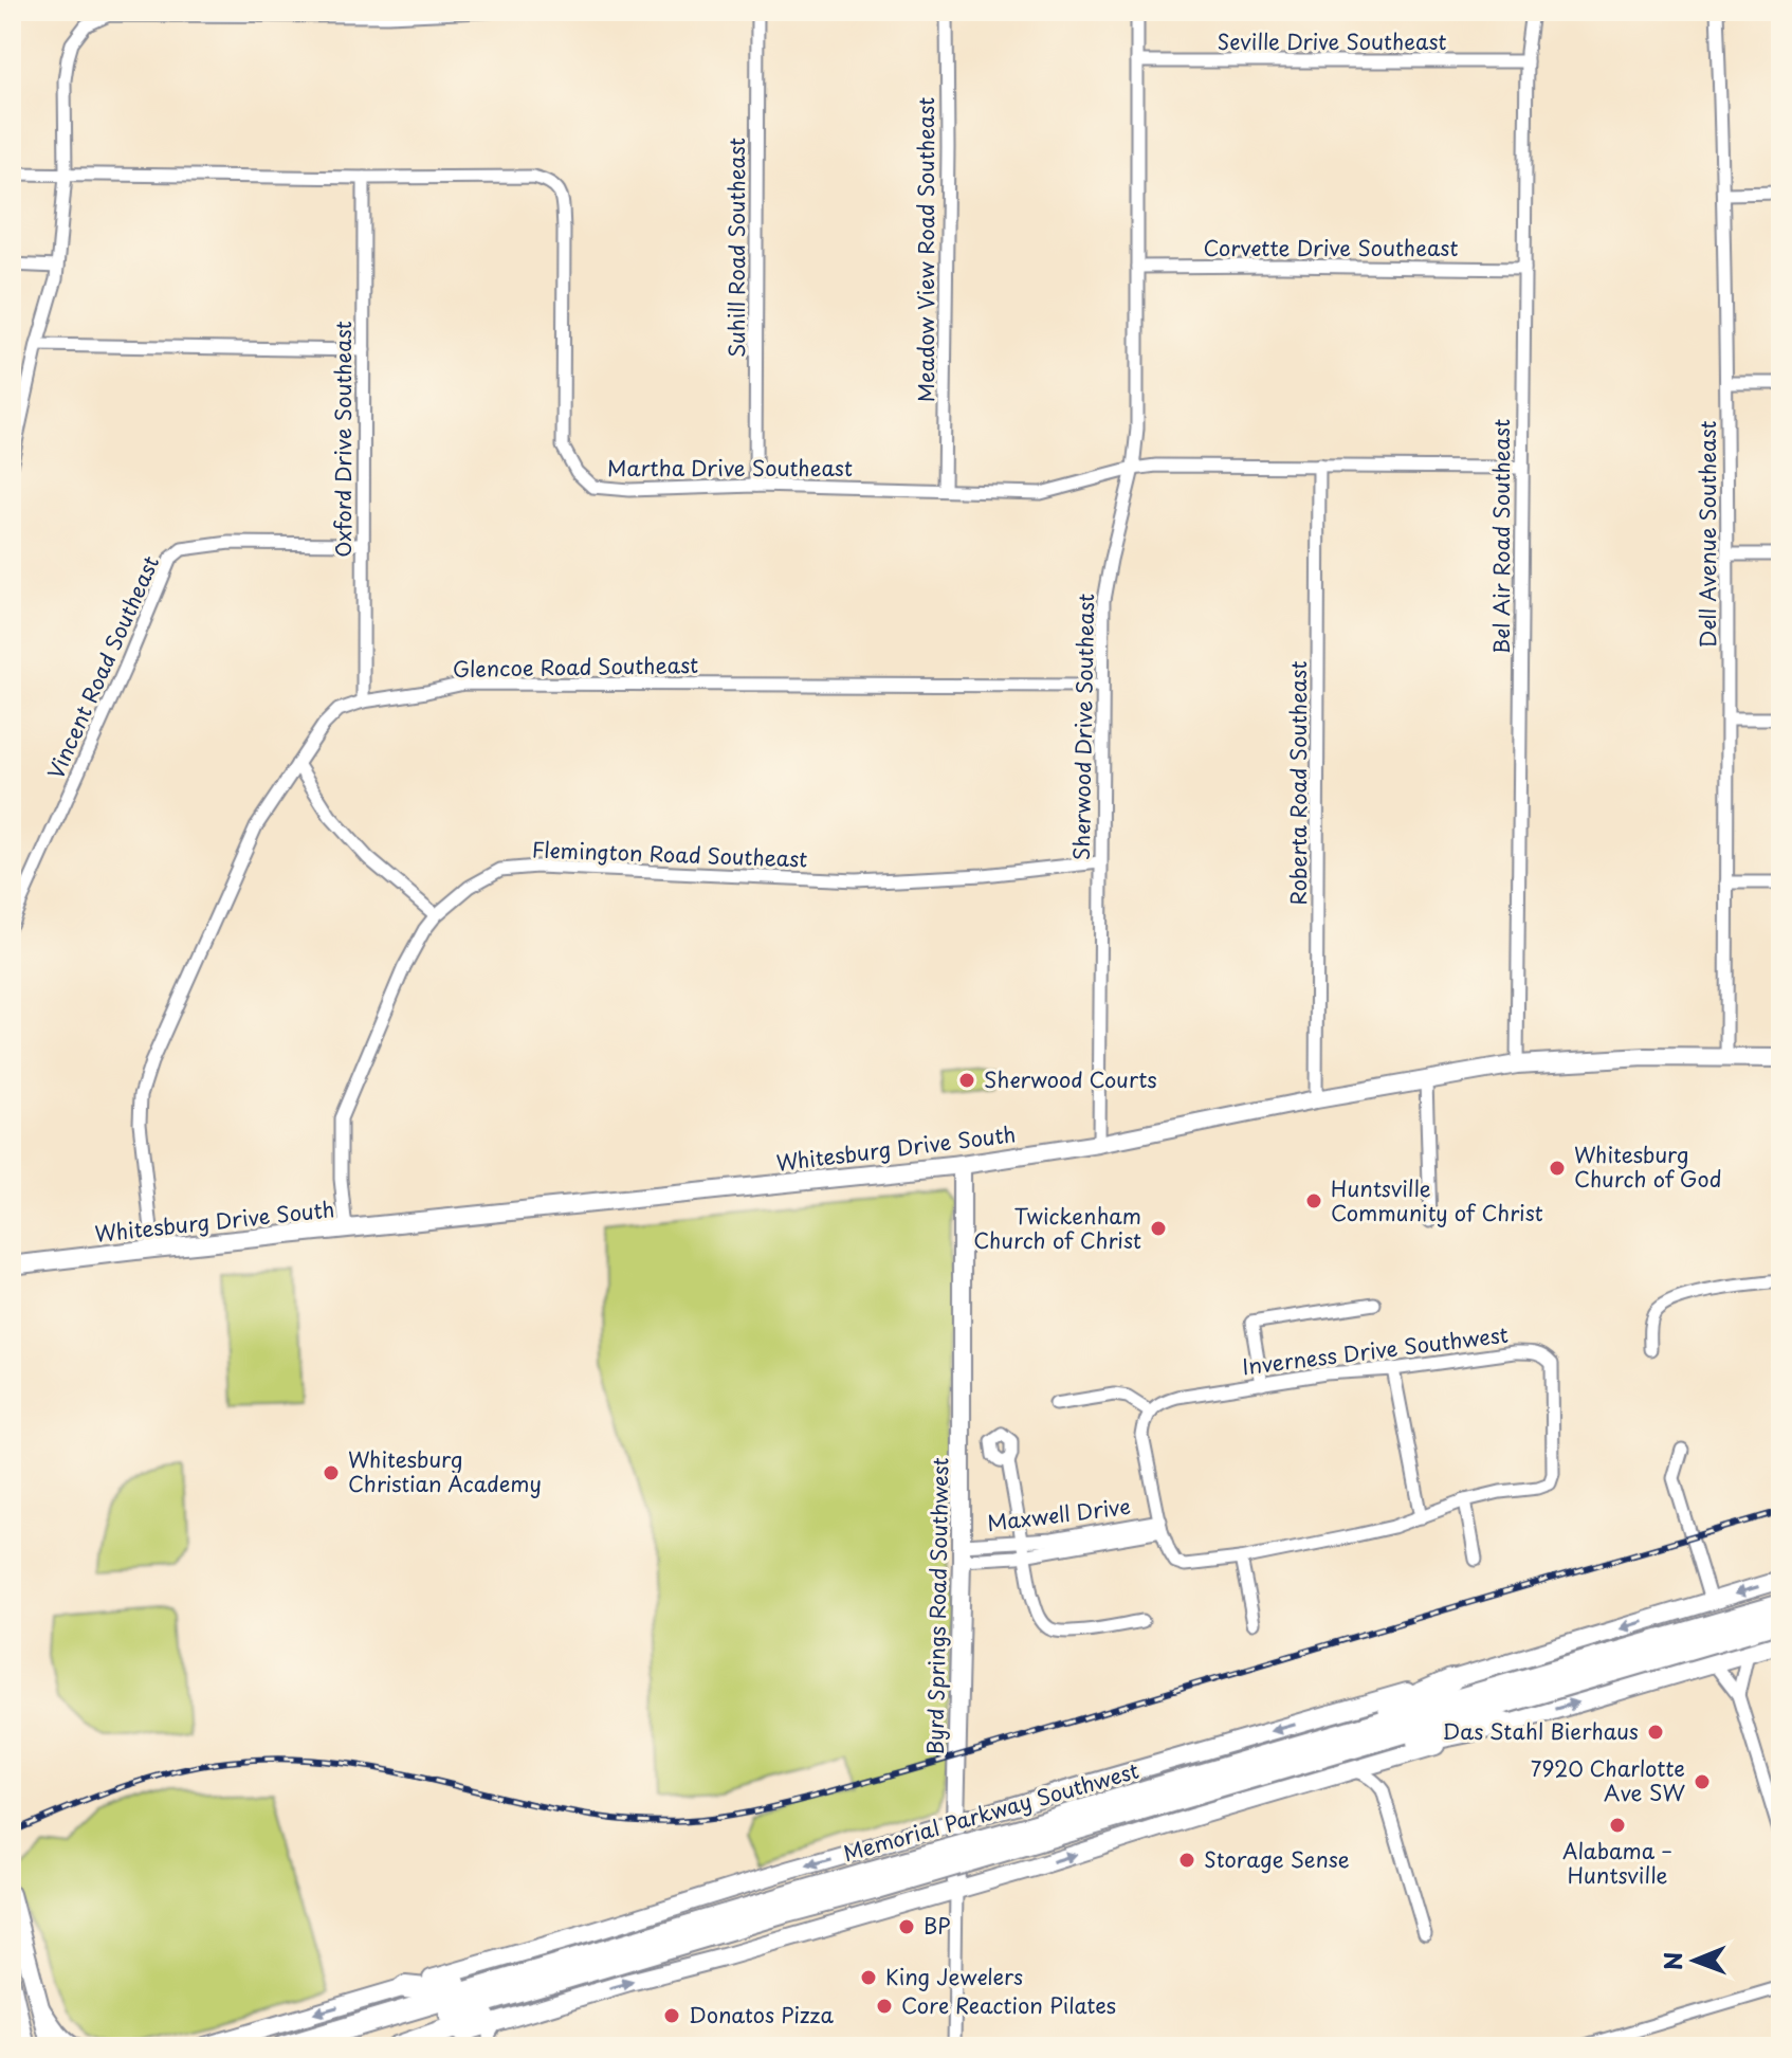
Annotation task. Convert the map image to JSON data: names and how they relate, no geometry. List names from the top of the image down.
{
  "streets": {
    "highway": ["Memorial Parkway Southwest"],
    "main road": ["Whitesburg Drive South", "Byrd Springs Road Southwest"],
    "street": [
      "Seville Drive Southeast",
      "Suhill Road Southeast",
      "Corvette Drive Southeast",
      "Meadow View Road Southeast",
      "Oxford Drive Southeast",
      "Martha Drive Southeast",
      "Dell Avenue Southeast",
      "Bel Air Road Southeast",
      "Vincent Road Southeast",
      "Glencoe Road Southeast",
      "Sherwood Drive Southeast",
      "Roberta Road Southeast",
      "Flemington Road Southeast",
      "Inverness Drive Southwest"
    ]
  },
  "crossings": [
    ["Seville Drive Southeast", "Bel Air Road Southeast"],
    ["Seville Drive Southeast", "Sherwood Drive Southeast"],
    ["Suhill Road Southeast", "Martha Drive Southeast"],
    ["Corvette Drive Southeast", "Bel Air Road Southeast"],
    ["Corvette Drive Southeast", "Sherwood Drive Southeast"],
    ["Meadow View Road Southeast", "Martha Drive Southeast"],
    ["Oxford Drive Southeast", "Martha Drive Southeast"],
    ["Oxford Drive Southeast", "Vincent Road Southeast"],
    ["Oxford Drive Southeast", "Glencoe Road Southeast"],
    ["Martha Drive Southeast", "Bel Air Road Southeast"],
    ["Martha Drive Southeast", "Sherwood Drive Southeast"],
    ["Martha Drive Southeast", "Roberta Road Southeast"],
    ["Dell Avenue Southeast", "Whitesburg Drive South"],
    ["Bel Air Road Southeast", "Whitesburg Drive South"],
    ["Glencoe Road Southeast", "Sherwood Drive Southeast"],
    ["Glencoe Road Southeast", "Whitesburg Drive South"],
    ["Sherwood Drive Southeast", "Flemington Road Southeast"],
    ["Sherwood Drive Southeast", "Whitesburg Drive South"],
    ["Roberta Road Southeast", "Whitesburg Drive South"],
    ["Flemington Road Southeast", "Whitesburg Drive South"],
    ["Whitesburg Drive South", "Byrd Springs Road Southwest"],
    ["Byrd Springs Road Southwest", "Memorial Parkway Southwest"]
  ],
  "places": [
    "Sherwood Courts",
    "Whitesburg Church of God",
    "Huntsville Community of Christ",
    "Twickenham Church of Christ",
    "Whitesburg Christian Academy",
    "Das Stahl Bierhaus",
    "7920 Charlotte Ave SW",
    "Alabama – Huntsville",
    "Storage Sense",
    "BP",
    "King Jewelers",
    "Core Reaction Pilates",
    "Donatos Pizza"
  ],
  "north": "left"
}
